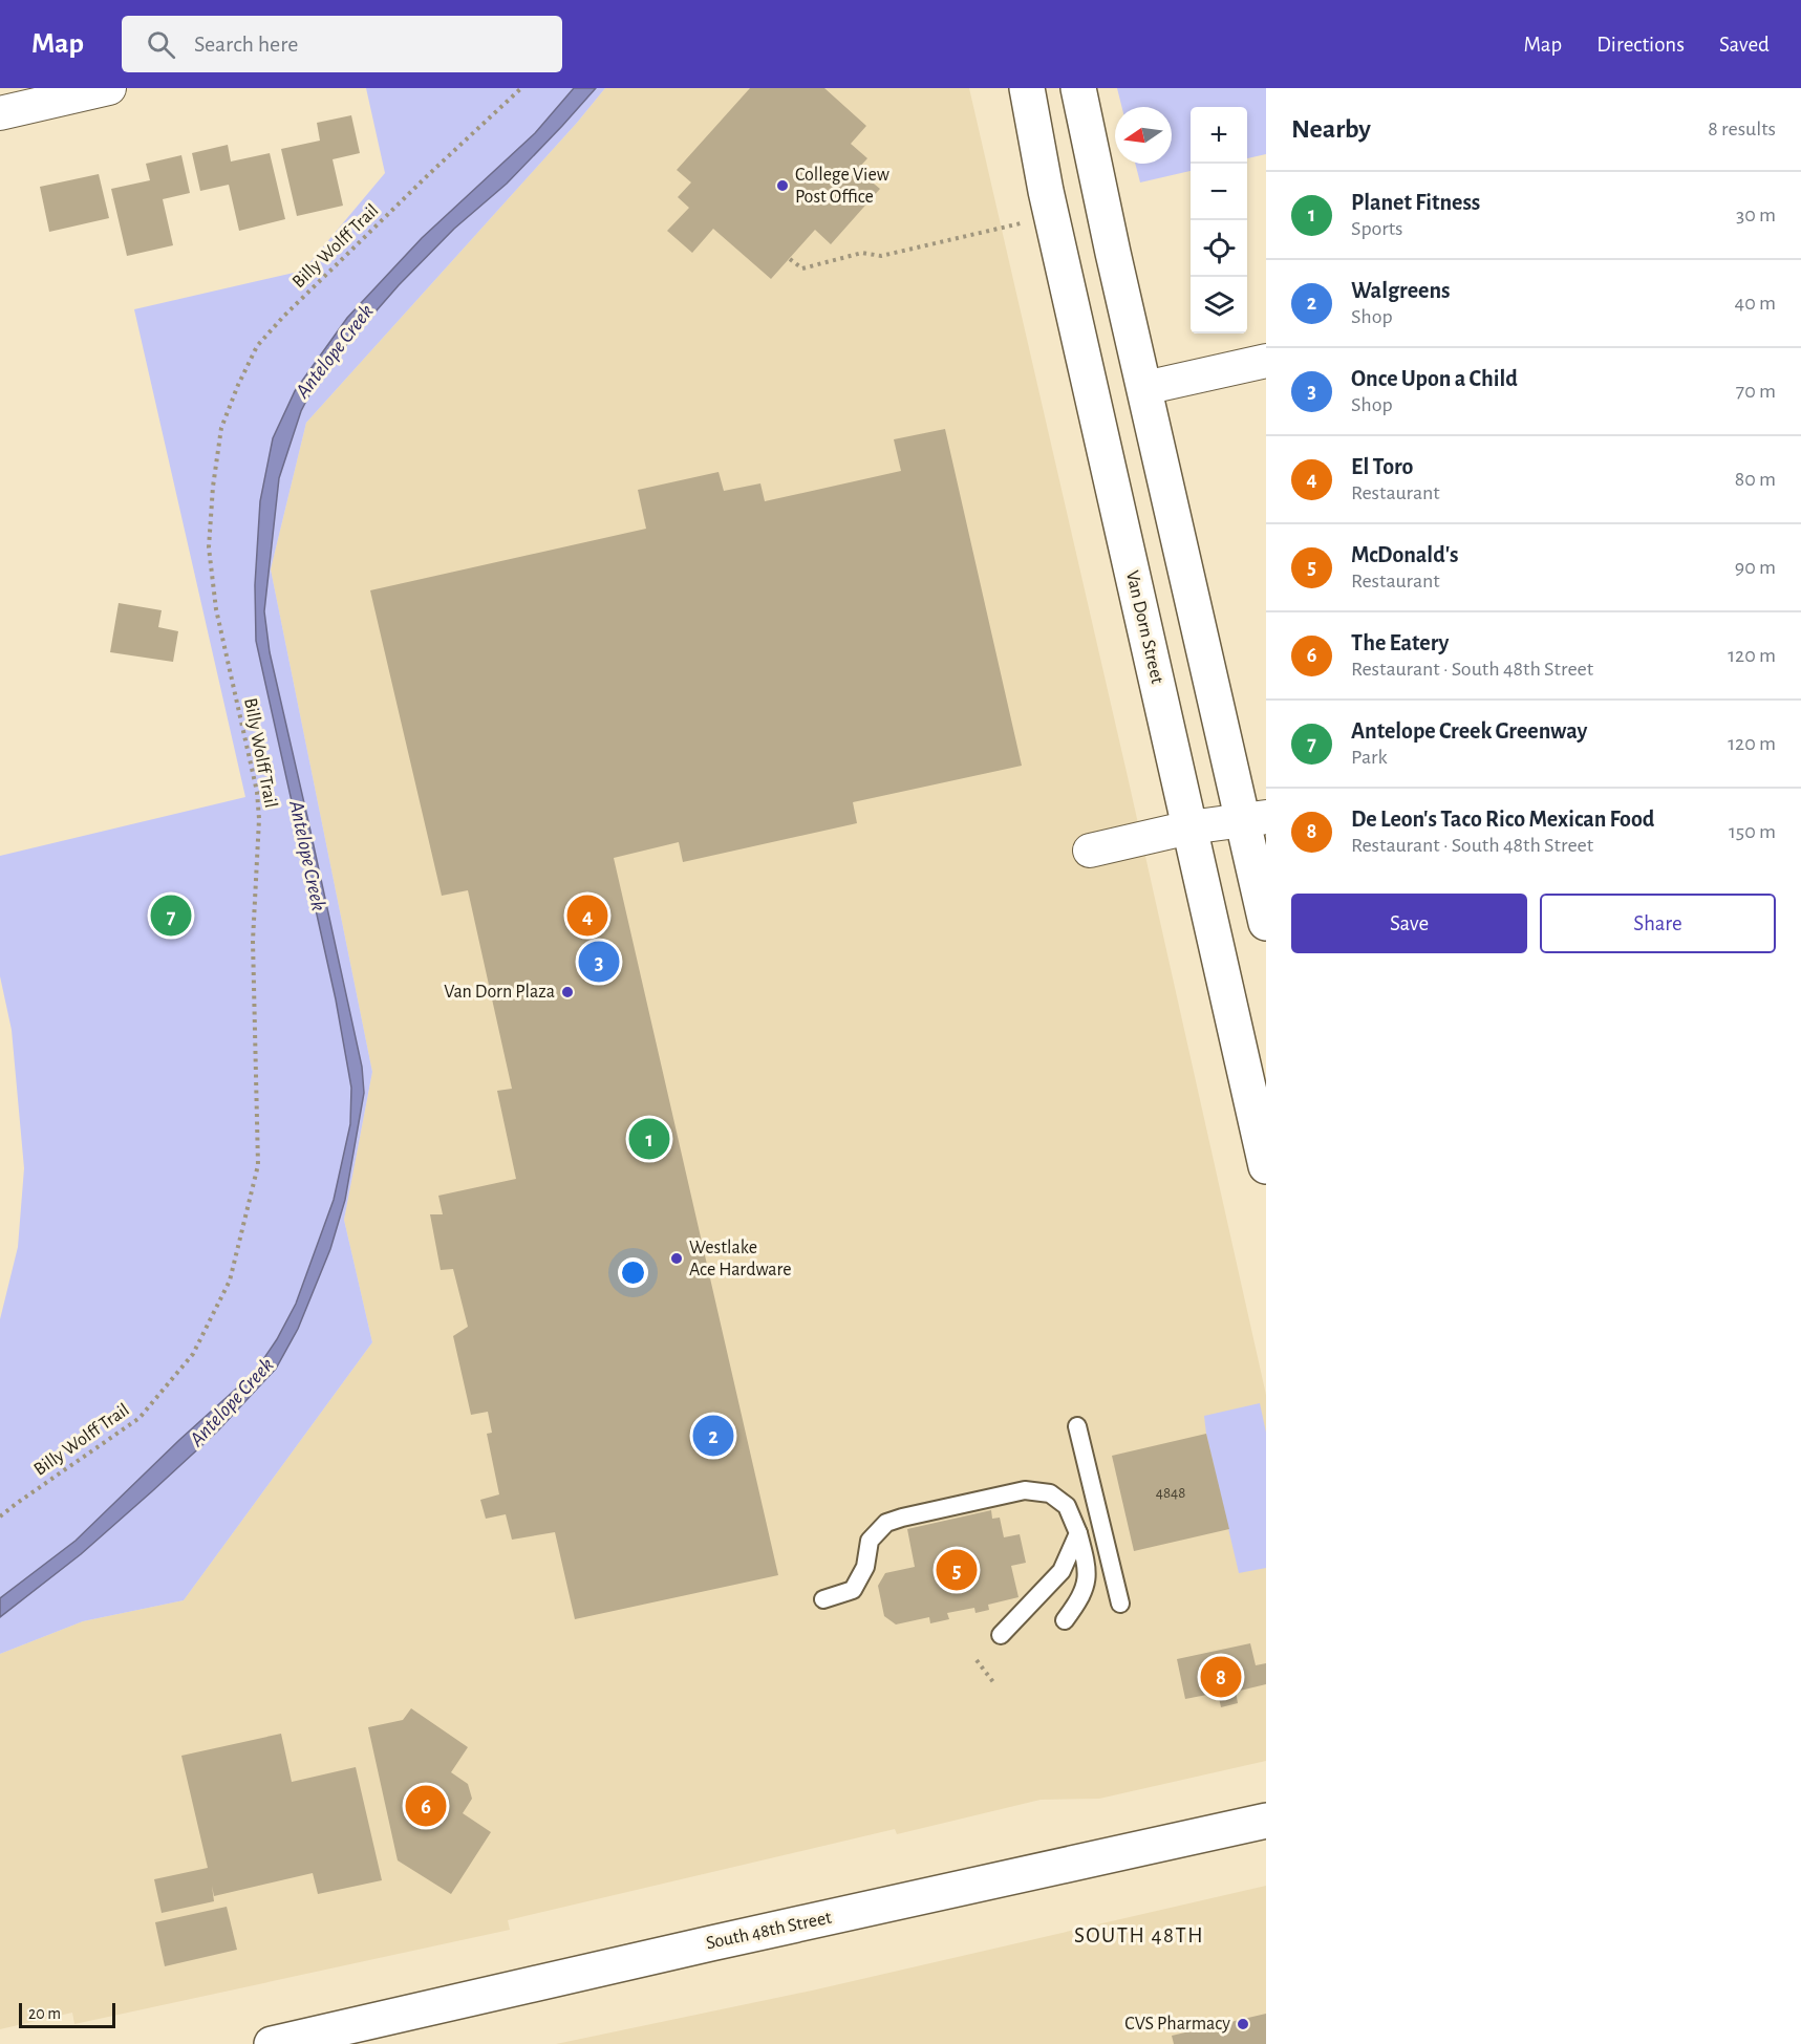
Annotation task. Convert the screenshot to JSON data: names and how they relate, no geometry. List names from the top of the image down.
{
  "streets": {
    "main road": ["Van Dorn Street", "South 48th Street"],
    "path": ["Billy Wolff Trail"]
  },
  "districts": ["SOUTH 48TH"],
  "water": ["Antelope Creek"],
  "places": [
    "College View Post Office",
    "Van Dorn Plaza",
    "Westlake Ace Hardware",
    "CVS Pharmacy"
  ],
  "house_numbers": ["4848"],
  "scale_bar": "20 m",
  "north": "left",
  "page": {
    "header": "Map",
    "search": "Search here",
    "nav": ["Map", "Directions", "Saved"],
    "heading": ["Nearby", "8 results"],
    "map_buttons": ["+", "−"],
    "list": [
      {
        "mark": "1",
        "name": "Planet Fitness",
        "note": "Sports",
        "value": "30 m"
      },
      {
        "mark": "2",
        "name": "Walgreens",
        "note": "Shop",
        "value": "40 m"
      },
      {
        "mark": "3",
        "name": "Once Upon a Child",
        "note": "Shop",
        "value": "70 m"
      },
      {
        "mark": "4",
        "name": "El Toro",
        "note": "Restaurant",
        "value": "80 m"
      },
      {
        "mark": "5",
        "name": "McDonald's",
        "note": "Restaurant",
        "value": "90 m"
      },
      {
        "mark": "6",
        "name": "The Eatery",
        "note": "Restaurant · South 48th Street",
        "value": "120 m"
      },
      {
        "mark": "7",
        "name": "Antelope Creek Greenway",
        "note": "Park",
        "value": "120 m"
      },
      {
        "mark": "8",
        "name": "De Leon's Taco Rico Mexican Food",
        "note": "Restaurant · South 48th Street",
        "value": "150 m"
      }
    ],
    "buttons": ["Save", "Share"],
    "pins": [
      "4",
      "7",
      "3",
      "1",
      "2",
      "5",
      "8",
      "6"
    ],
    "scale": "20 m"
  }
}
